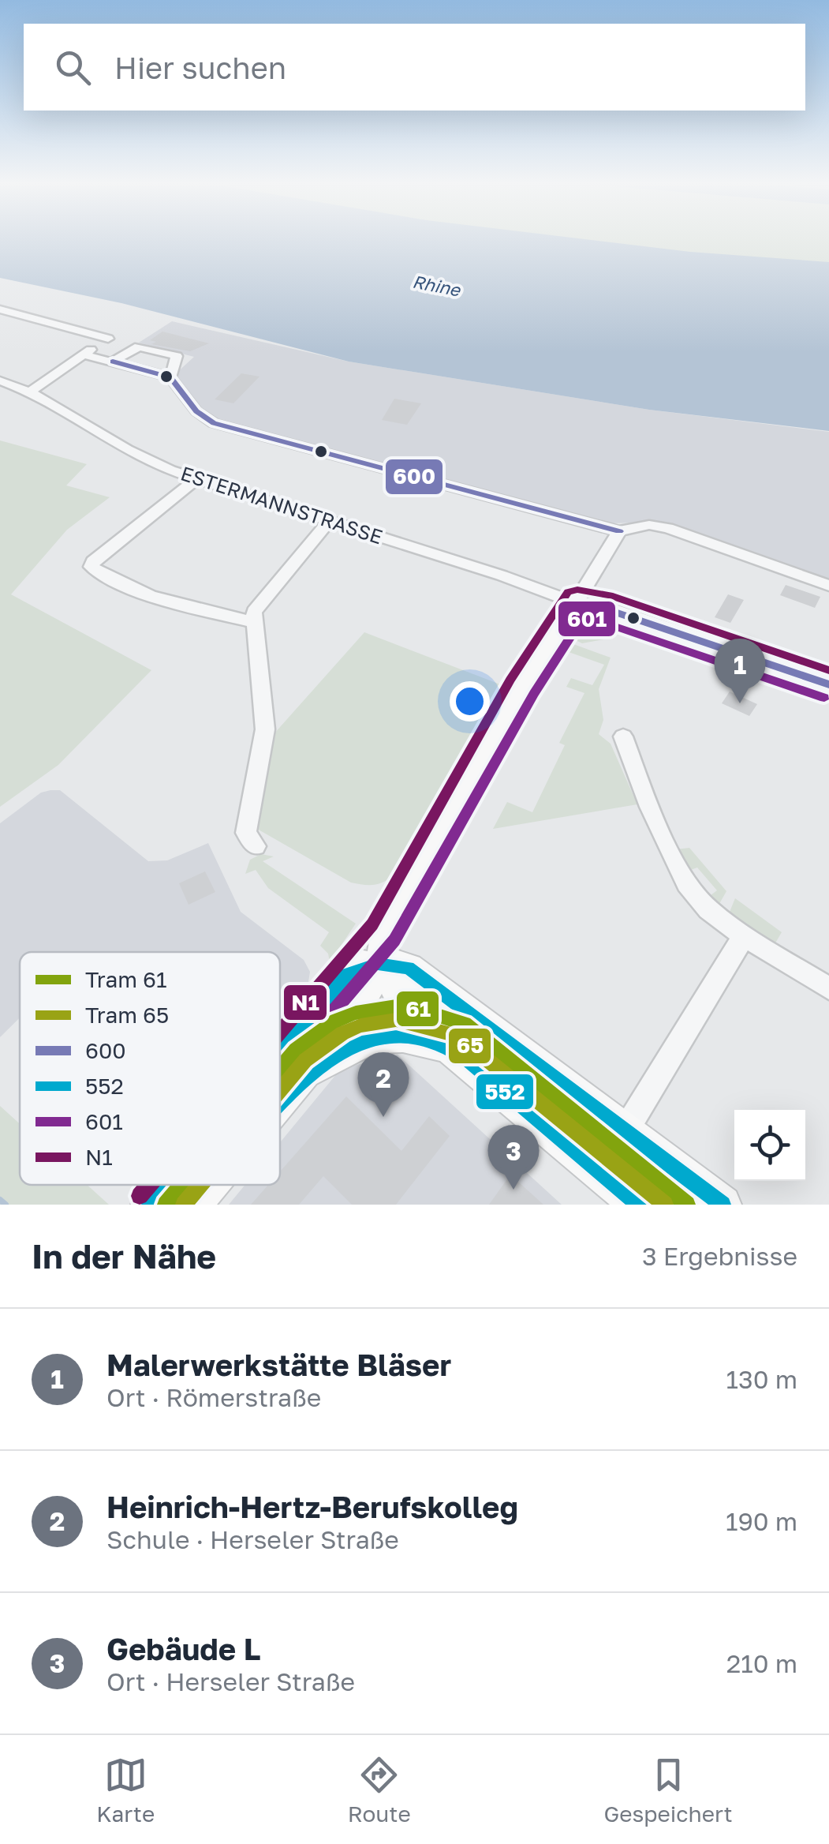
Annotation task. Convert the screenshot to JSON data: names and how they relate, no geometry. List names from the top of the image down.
{
  "streets": {
    "street": ["ESTERMANNSTRASSE"]
  },
  "water": ["Rhine"],
  "lines": [
    "transit line 600",
    "transit line N1",
    "transit line 601",
    "transit line 552",
    "tram line 61",
    "tram line 65"
  ],
  "legend": [
    "Tram 61",
    "Tram 65",
    "600",
    "552",
    "601",
    "N1"
  ],
  "page": {
    "search": "Hier suchen",
    "pins": ["1", "2", "3"],
    "heading": ["In der Nähe", "3 Ergebnisse"],
    "list": [
      {
        "mark": "1",
        "name": "Malerwerkstätte Bläser",
        "note": "Ort · Römerstraße",
        "value": "130 m"
      },
      {
        "mark": "2",
        "name": "Heinrich-Hertz-Berufskolleg",
        "note": "Schule · Herseler Straße",
        "value": "190 m"
      },
      {
        "mark": "3",
        "name": "Gebäude L",
        "note": "Ort · Herseler Straße",
        "value": "210 m"
      }
    ],
    "nav": ["Karte", "Route", "Gespeichert"]
  }
}
